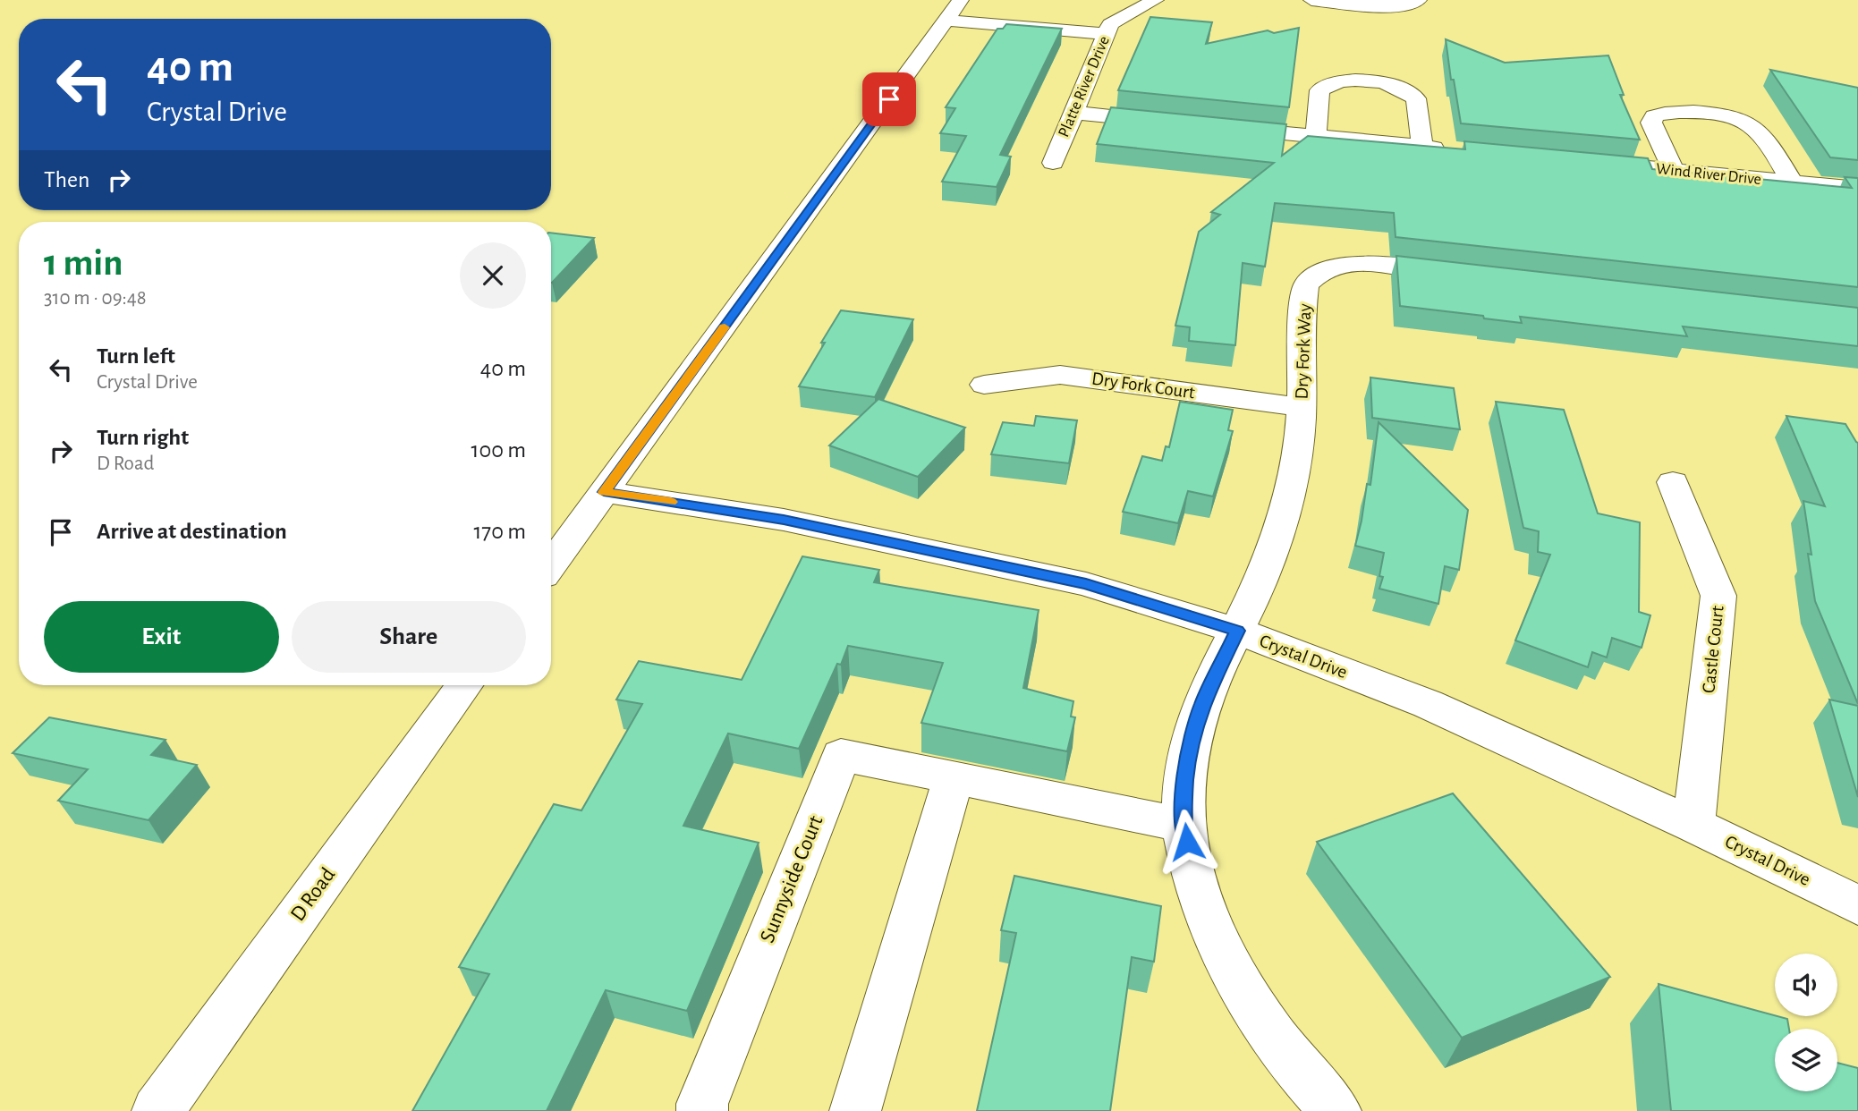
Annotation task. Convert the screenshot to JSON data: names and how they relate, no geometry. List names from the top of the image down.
{
  "streets": {
    "street": [
      "Platte River Drive",
      "Wind River Drive",
      "Dry Fork Way",
      "Dry Fork Court",
      "Castle Court",
      "Crystal Drive",
      "Sunnyside Court",
      "D Road"
    ]
  },
  "crossings": [
    ["Dry Fork Way", "Dry Fork Court"],
    ["Dry Fork Way", "Crystal Drive"],
    ["Dry Fork Way", "Sunnyside Court"],
    ["Castle Court", "Crystal Drive"]
  ],
  "page": {
    "turn": ["40 m", "Crystal Drive"],
    "then": "Then",
    "heading": ["1 min", "310 m · 09:48"],
    "list": [
      {
        "name": "Turn left",
        "note": "Crystal Drive",
        "value": "40 m"
      },
      {
        "name": "Turn right",
        "note": "D Road",
        "value": "100 m"
      },
      {
        "name": "Arrive at destination",
        "value": "170 m"
      }
    ],
    "buttons": ["Exit", "Share"]
  }
}
